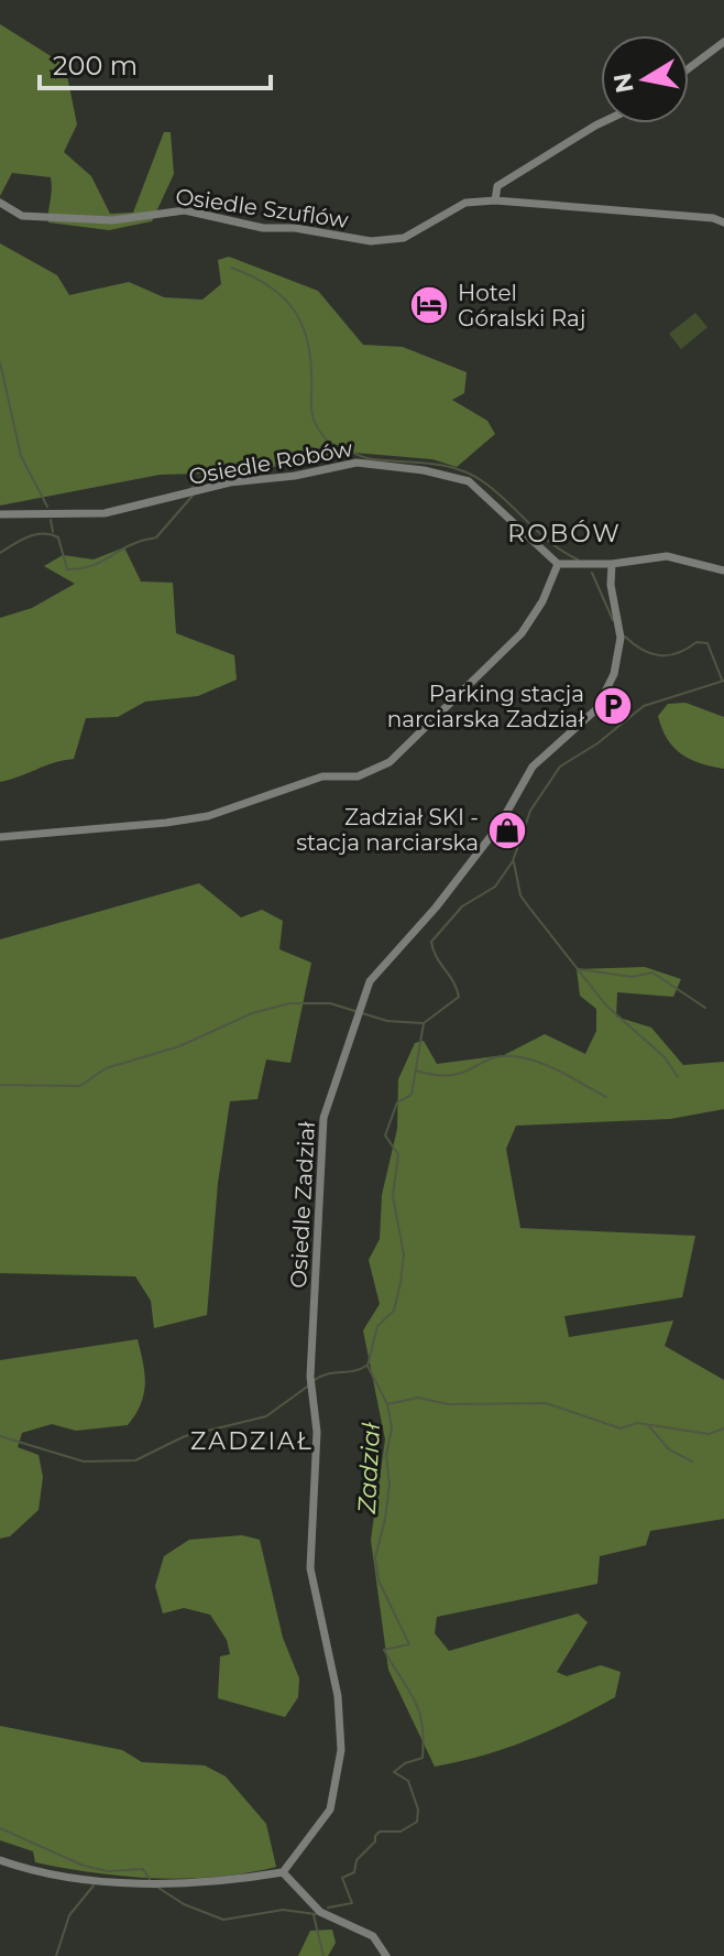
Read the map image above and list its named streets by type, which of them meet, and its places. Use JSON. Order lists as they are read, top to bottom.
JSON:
{
  "streets": {
    "street": ["Osiedle Szuflów", "Osiedle Robów", "Osiedle Zadział"]
  },
  "districts": ["ROBÓW", "ZADZIAŁ"],
  "water": ["Zadział"],
  "places": {
    "hotel": ["Hotel Góralski Raj"],
    "parking": ["Parking stacja narciarska Zadział"],
    "shop": ["Zadział SKI - stacja narciarska"]
  },
  "scale_bar": "200 m",
  "north": "left"
}
